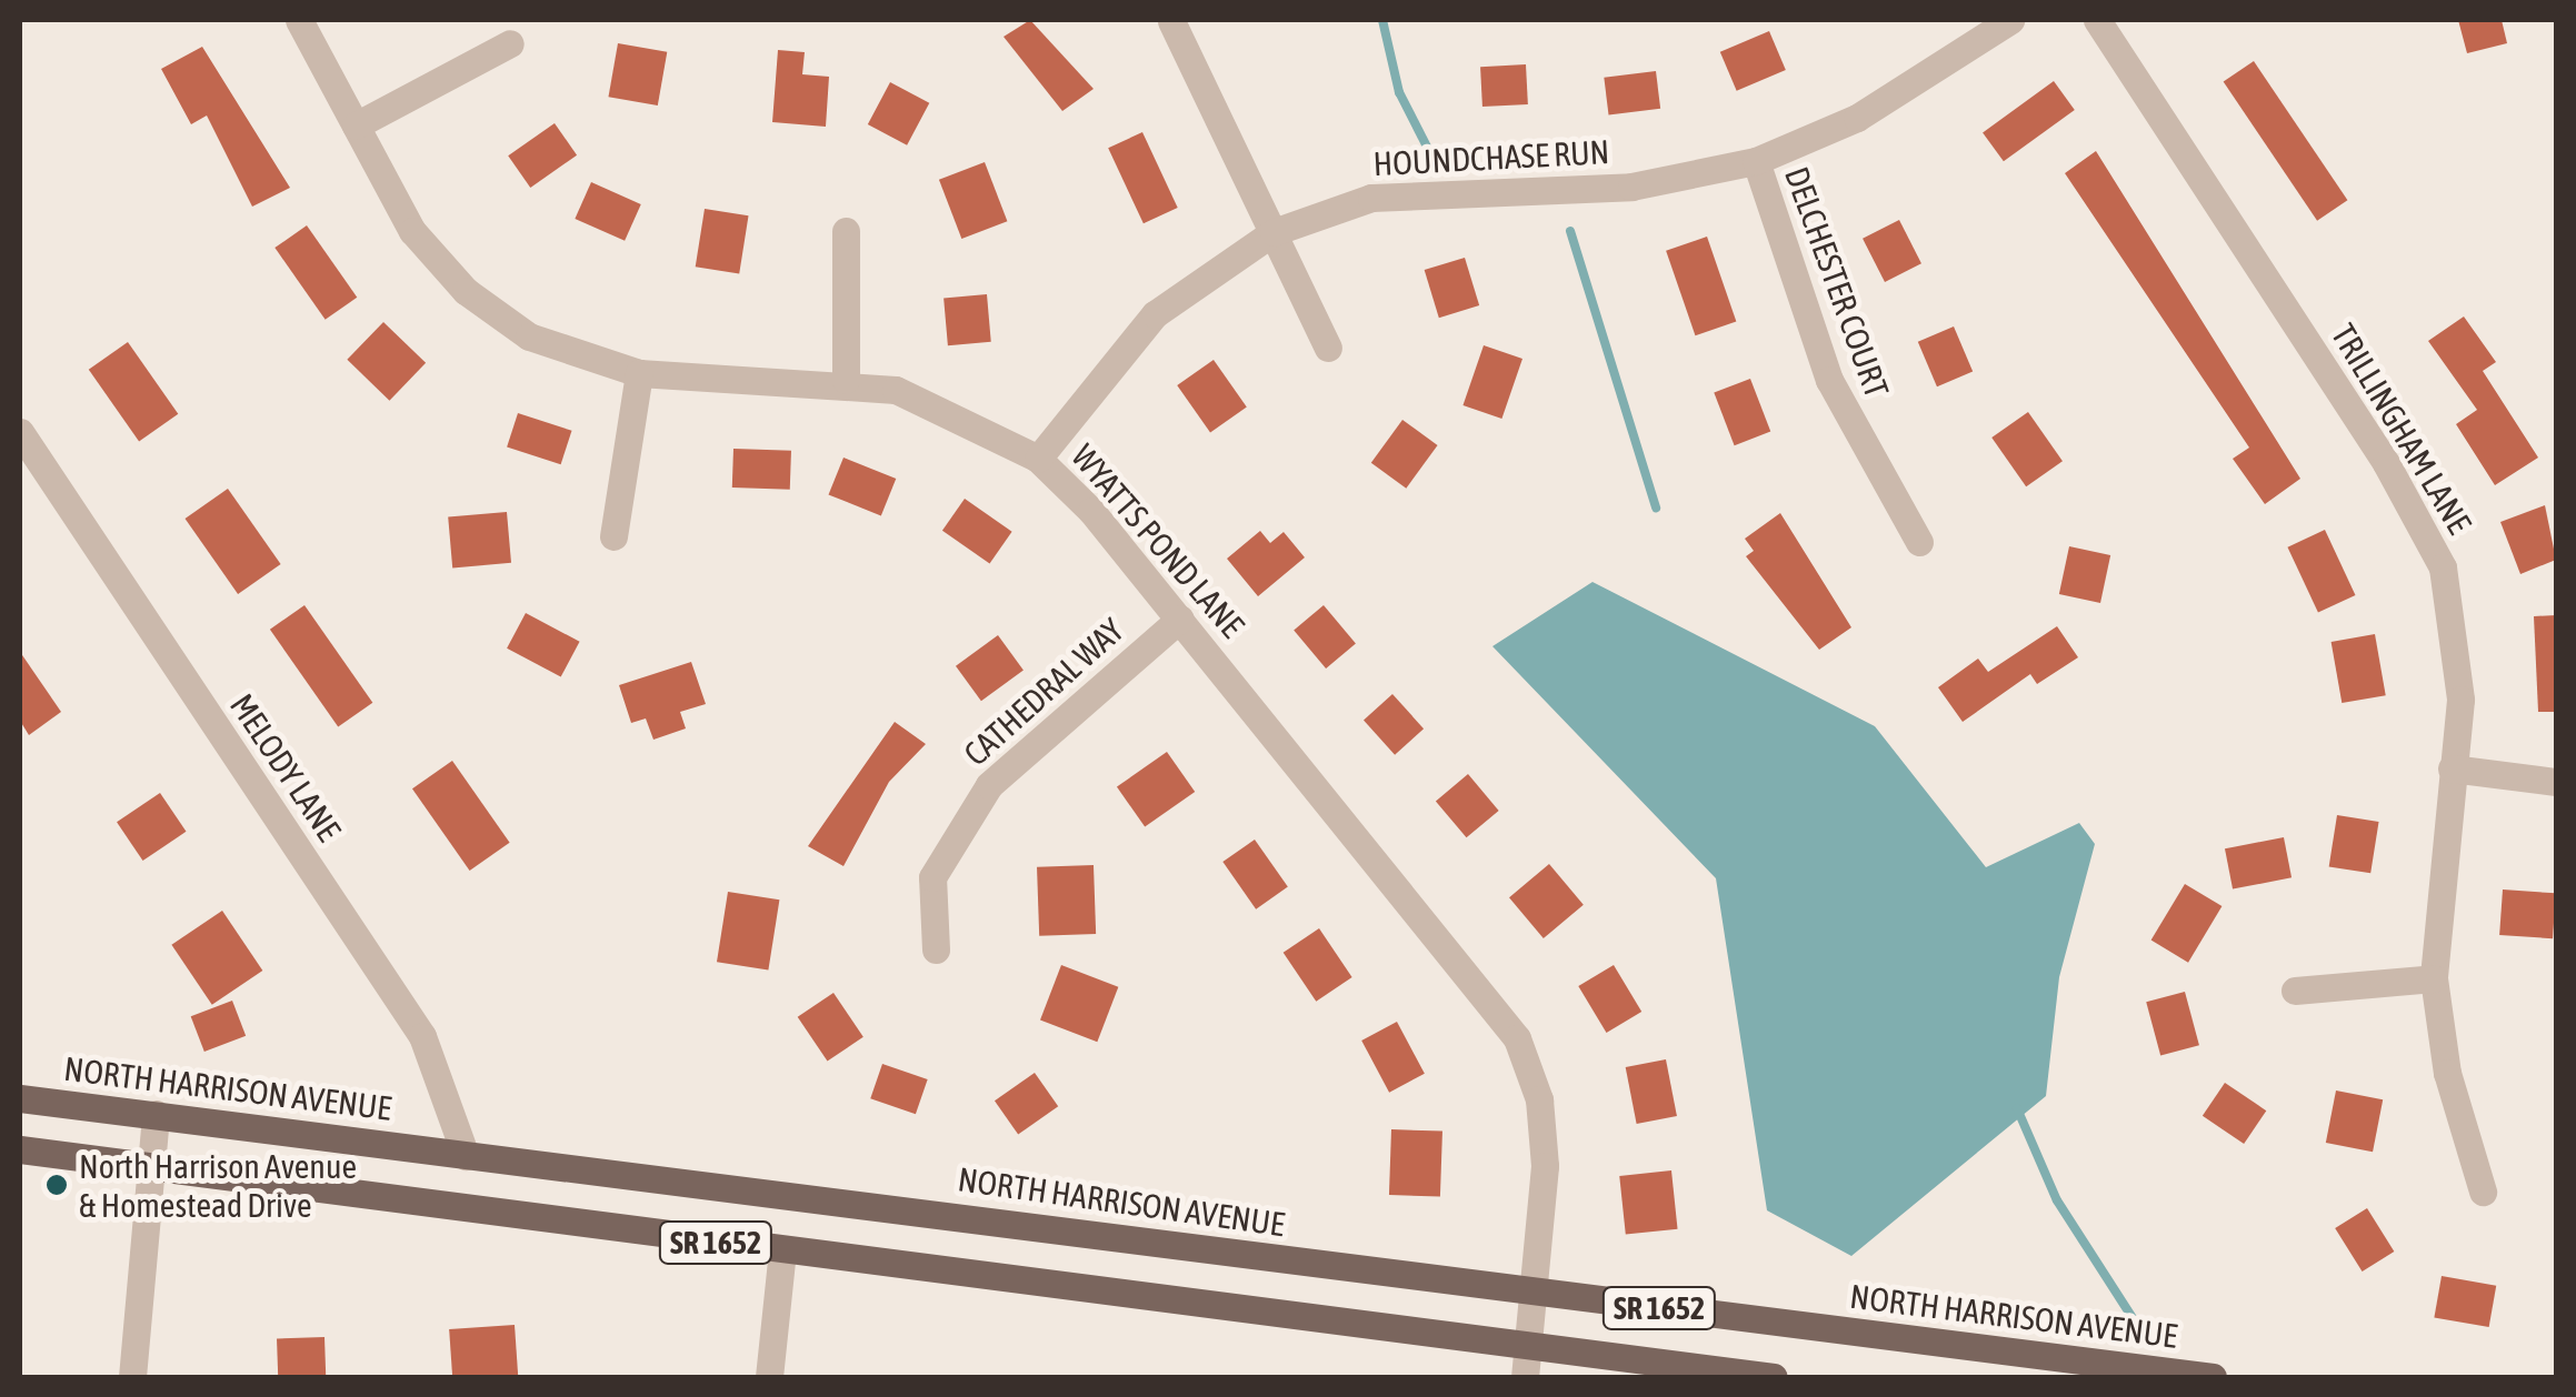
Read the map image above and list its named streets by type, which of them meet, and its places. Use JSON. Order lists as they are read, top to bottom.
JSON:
{
  "streets": {
    "main road": ["NORTH HARRISON AVENUE", "SR 1652"],
    "street": [
      "HOUNDCHASE RUN",
      "DELCHESTER COURT",
      "TRILLINGHAM LANE",
      "WYATTS POND LANE",
      "CATHEDRAL WAY",
      "MELODY LANE"
    ]
  },
  "crossings": [
    ["HOUNDCHASE RUN", "DELCHESTER COURT"],
    ["HOUNDCHASE RUN", "WYATTS POND LANE"],
    ["WYATTS POND LANE", "CATHEDRAL WAY"],
    ["WYATTS POND LANE", "NORTH HARRISON AVENUE"],
    ["WYATTS POND LANE", "SR 1652"],
    ["MELODY LANE", "NORTH HARRISON AVENUE"]
  ],
  "places": ["North Harrison Avenue & Homestead Drive"]
}
